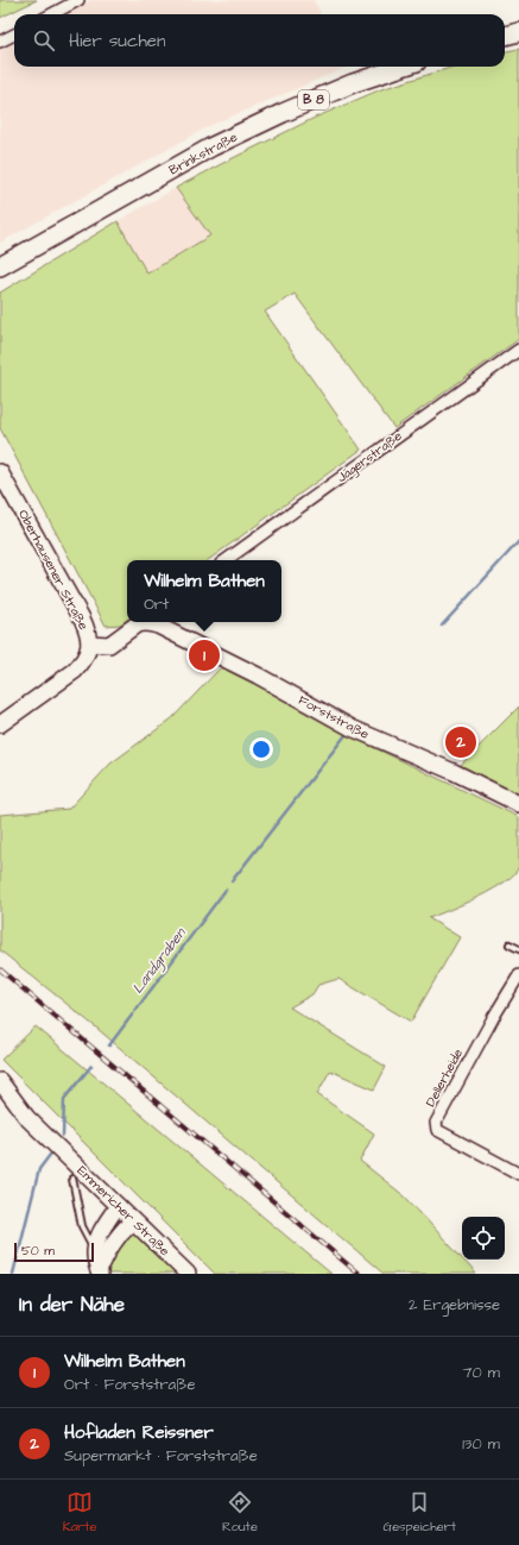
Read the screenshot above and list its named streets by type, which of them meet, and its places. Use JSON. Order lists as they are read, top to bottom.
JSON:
{
  "streets": {
    "main road": ["B 8", "Brinkstraße"],
    "street": [
      "Jägerstraße",
      "Oberhausener Straße",
      "Forststraße",
      "Dellerheide",
      "Emmericher Straße"
    ]
  },
  "water": ["Landgraben"],
  "scale_bar": "50 m",
  "page": {
    "search": "Hier suchen",
    "popup": ["Wilhelm Bathen", "Ort"],
    "pins": ["1", "2"],
    "scale": "50 m",
    "heading": ["In der Nähe", "2 Ergebnisse"],
    "list": [
      {
        "mark": "1",
        "name": "Wilhelm Bathen",
        "note": "Ort · Forststraße",
        "value": "70 m"
      },
      {
        "mark": "2",
        "name": "Hofladen Reissner",
        "note": "Supermarkt · Forststraße",
        "value": "130 m"
      }
    ],
    "nav": ["Karte", "Route", "Gespeichert"]
  }
}
